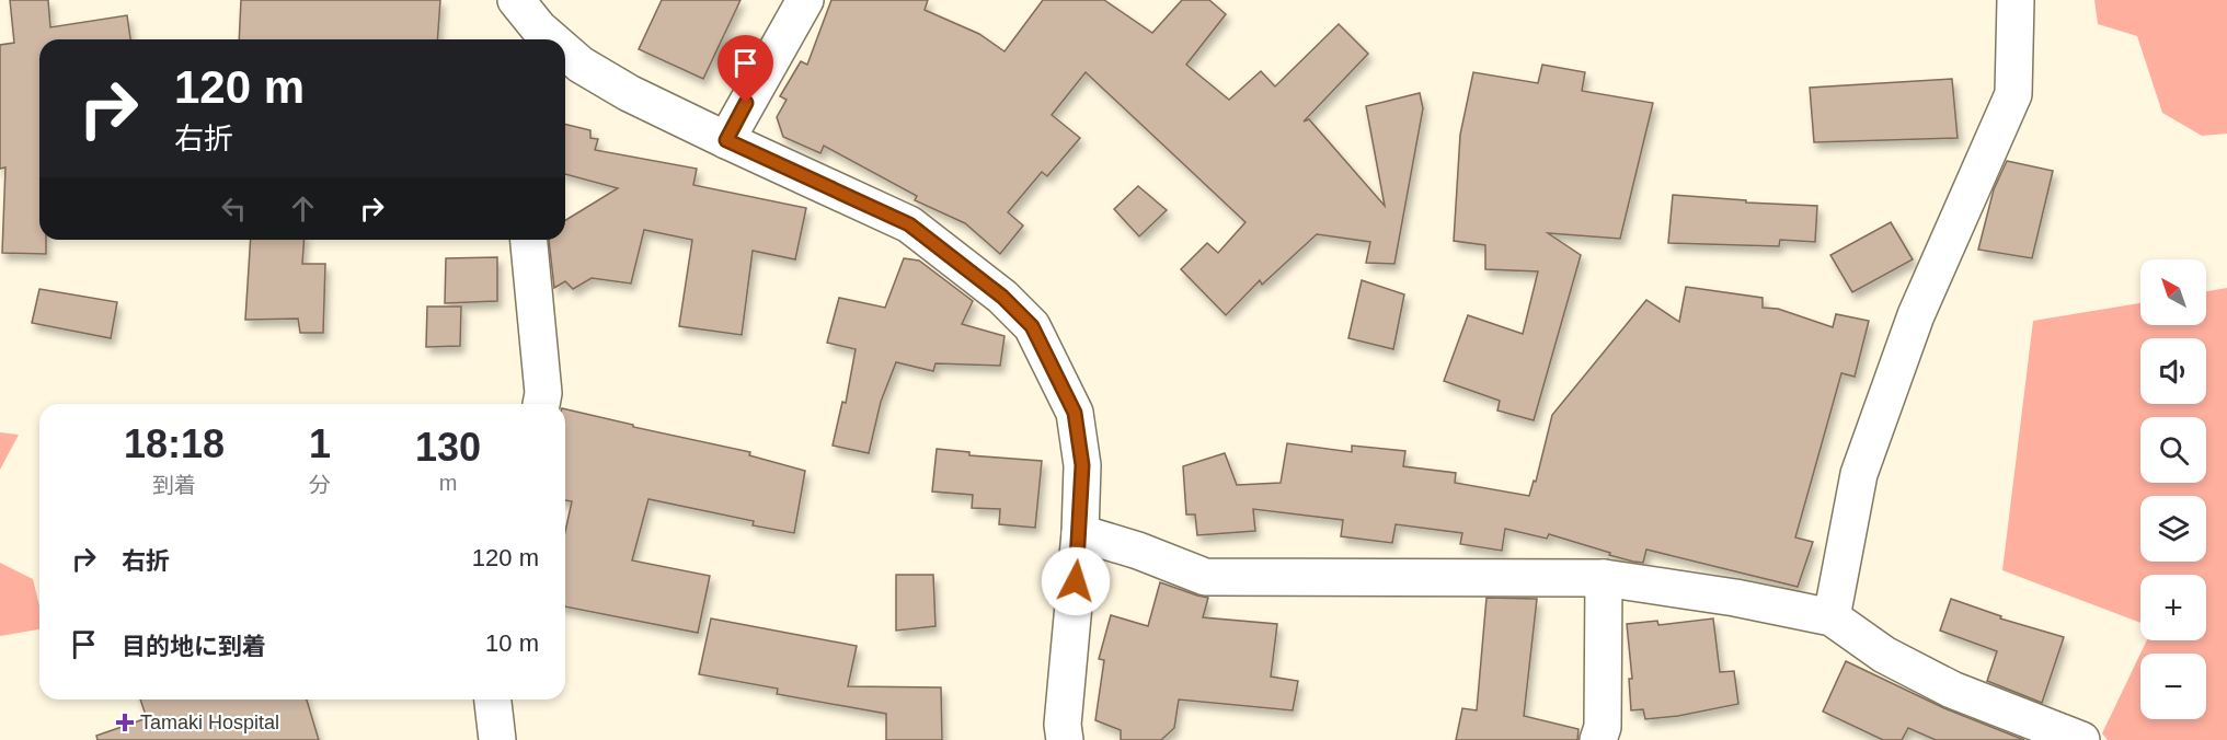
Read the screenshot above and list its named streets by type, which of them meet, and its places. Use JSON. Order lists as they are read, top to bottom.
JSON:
{
  "places": {
    "health": ["Tamaki Hospital"]
  },
  "north": "top left",
  "page": {
    "turn": ["120 m", "右折"],
    "map_buttons": ["+", "−"],
    "eta": [
      "18:18",
      "到着",
      "1",
      "分",
      "130",
      "m"
    ],
    "list": [
      {
        "name": "右折",
        "value": "120 m"
      },
      {
        "name": "目的地に到着",
        "value": "10 m"
      }
    ]
  }
}
